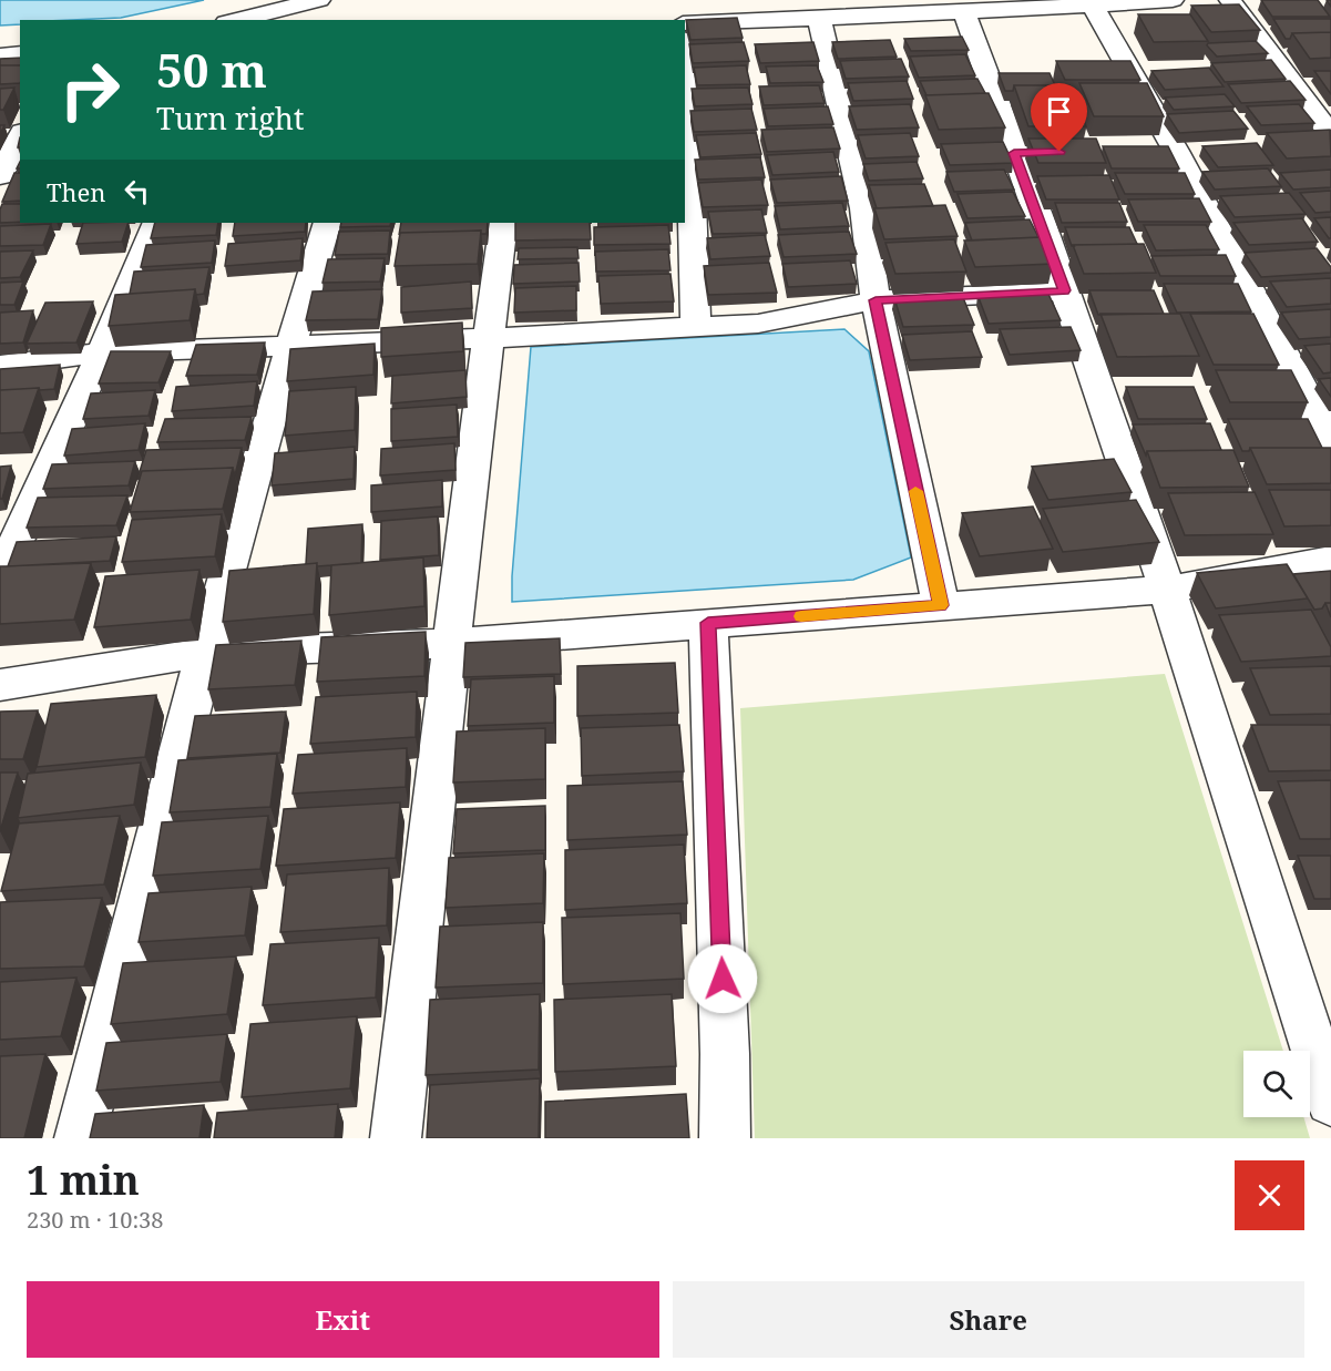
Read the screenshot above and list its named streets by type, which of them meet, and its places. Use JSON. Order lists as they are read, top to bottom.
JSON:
{
  "page": {
    "turn": ["50 m", "Turn right"],
    "then": "Then",
    "heading": ["1 min", "230 m · 10:38"],
    "buttons": ["Exit", "Share"]
  }
}
